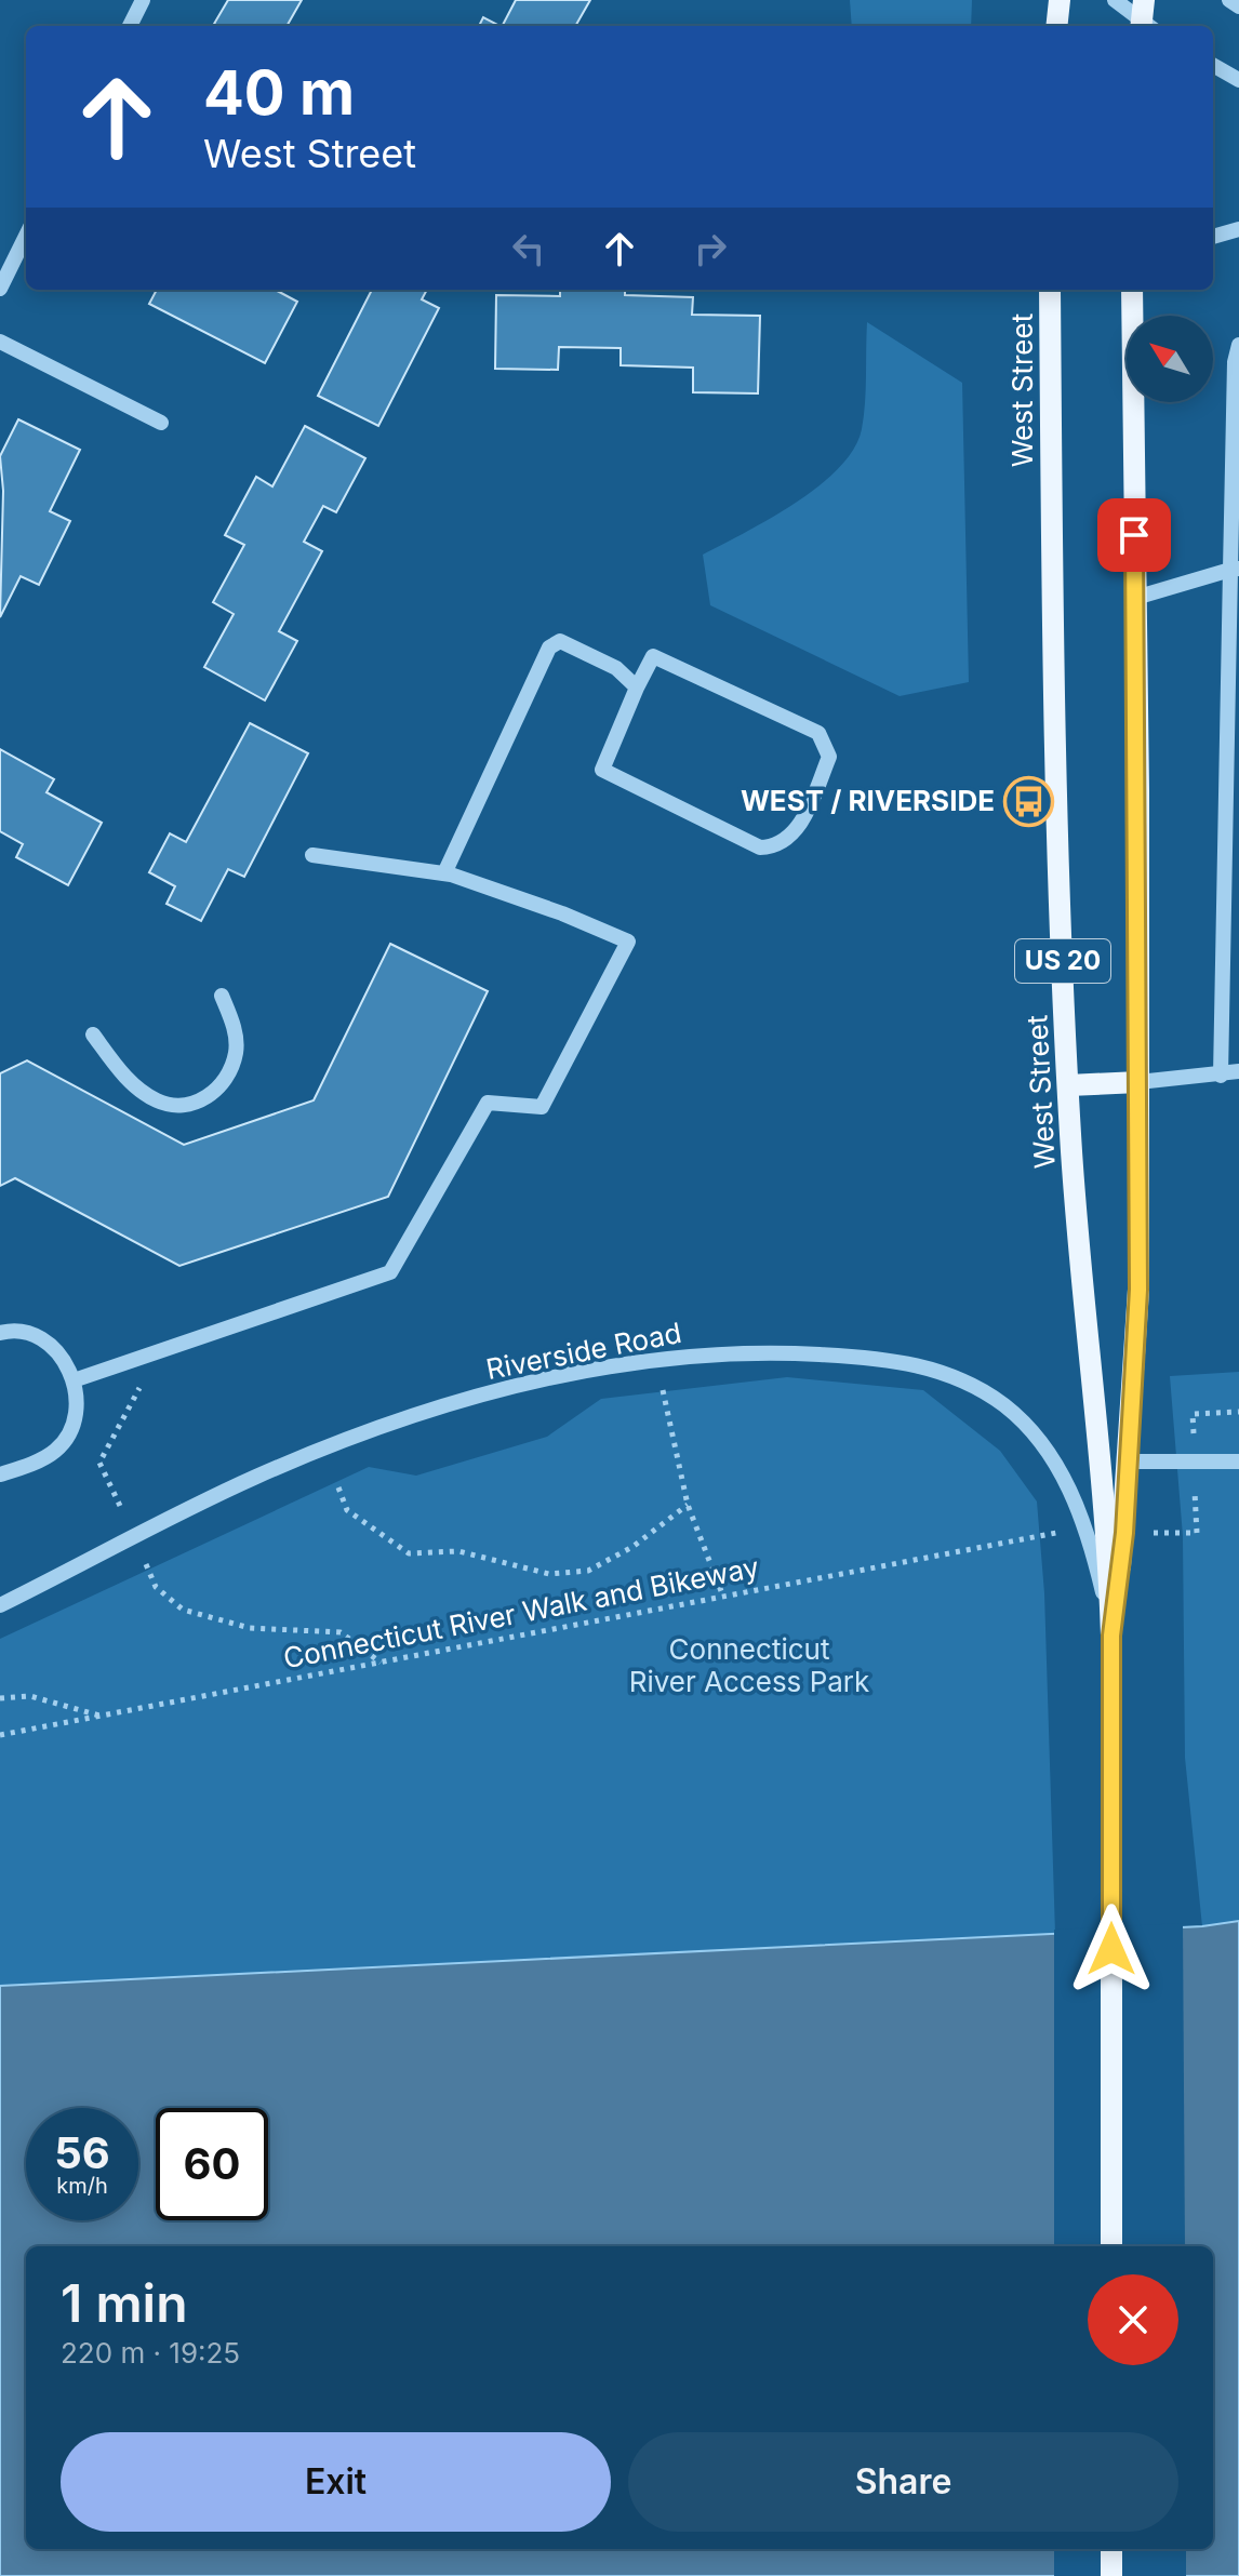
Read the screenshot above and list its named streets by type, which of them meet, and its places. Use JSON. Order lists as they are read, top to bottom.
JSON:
{
  "streets": {
    "main road": ["West Street", "US 20"],
    "street": ["Riverside Road"],
    "path": ["Connecticut River Walk and Bikeway"]
  },
  "crossings": [
    ["West Street", "Riverside Road"]
  ],
  "parks": ["Connecticut River Access Park"],
  "places": {
    "bus stop": ["WEST / RIVERSIDE"]
  },
  "north": "top left",
  "page": {
    "turn": ["40 m", "West Street"],
    "speed": "56 km/h",
    "limit": "60",
    "heading": ["1 min", "220 m · 19:25"],
    "buttons": ["Exit", "Share"]
  }
}
